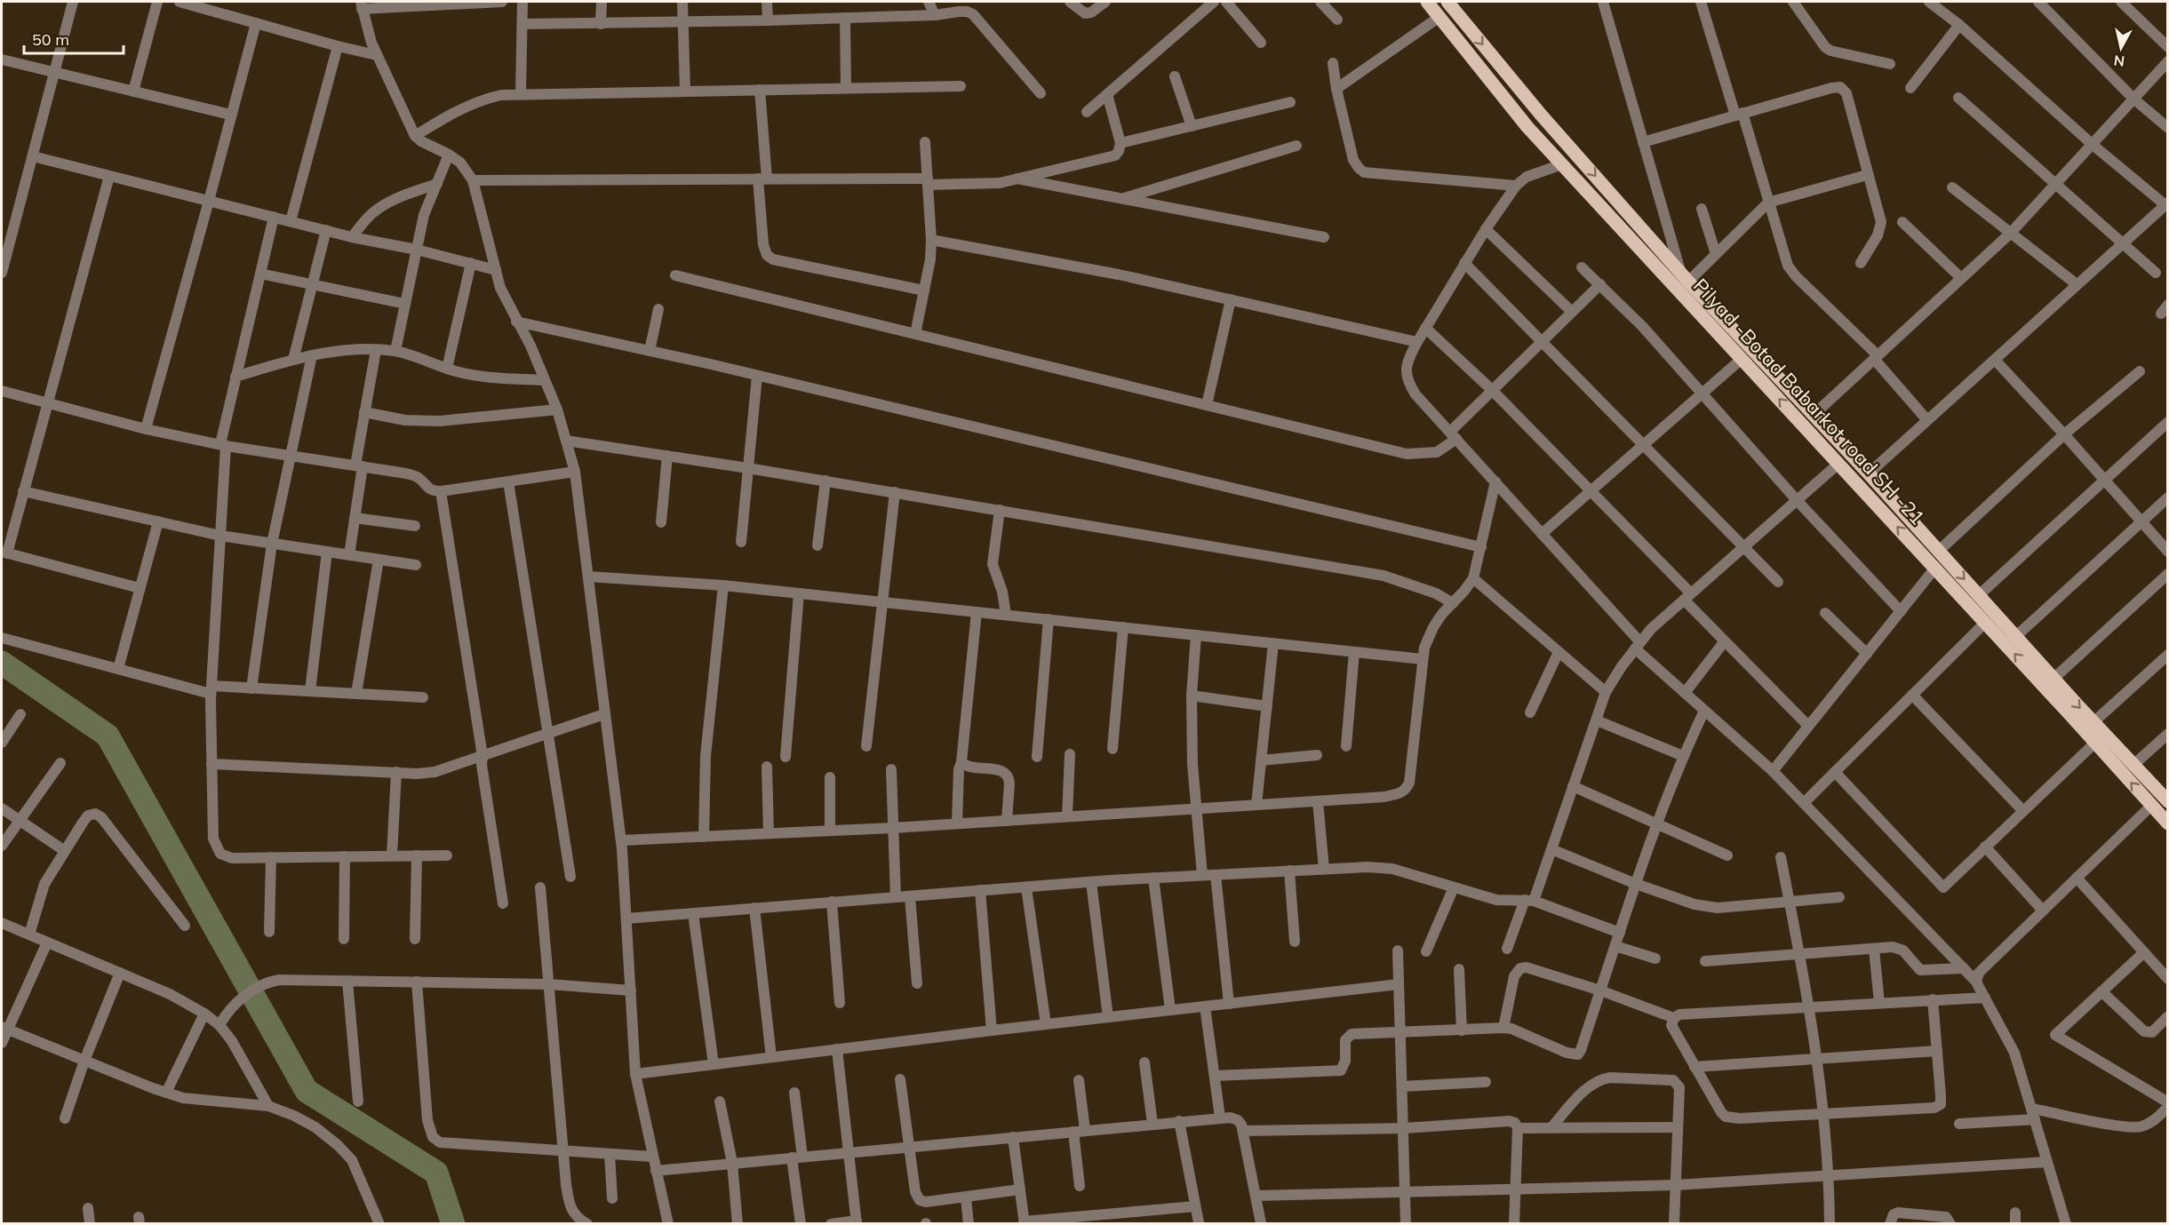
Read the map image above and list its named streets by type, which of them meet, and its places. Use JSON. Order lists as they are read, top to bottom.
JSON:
{
  "streets": {
    "main road": ["Pilyad -Botad Babarkot road SH -21"]
  },
  "scale_bar": "50 m",
  "north": "bottom"
}
